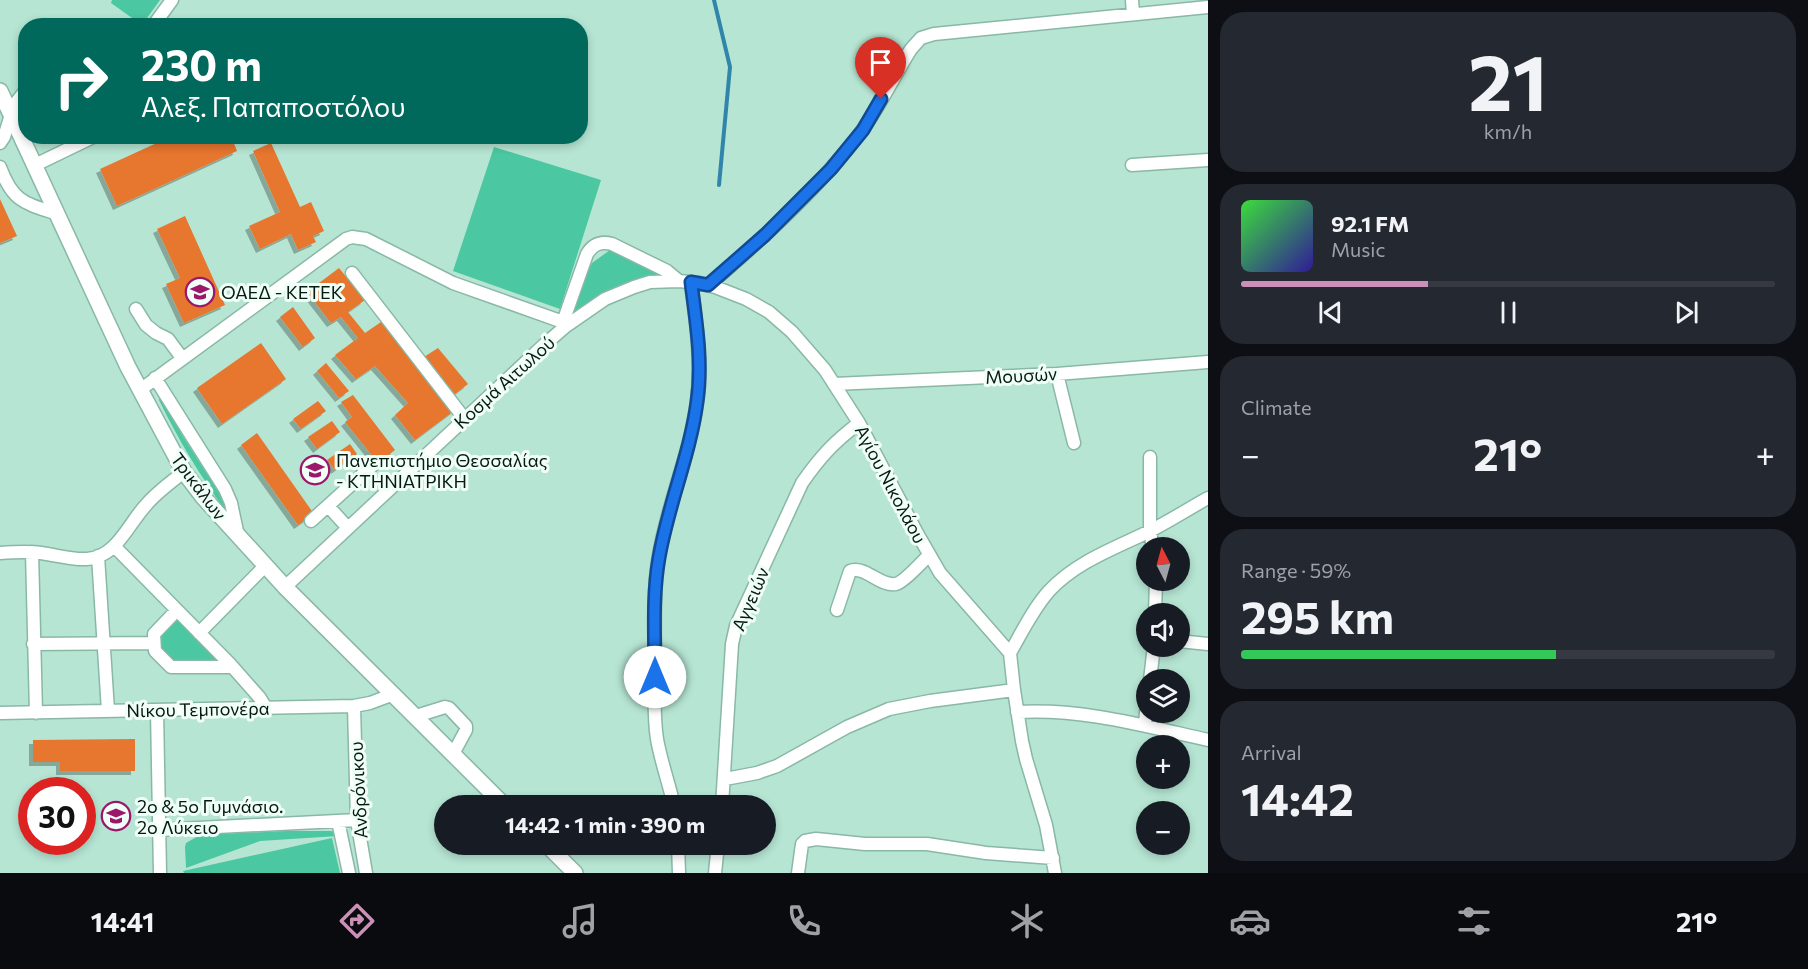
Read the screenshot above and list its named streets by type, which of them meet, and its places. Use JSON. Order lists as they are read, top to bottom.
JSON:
{
  "streets": {
    "main road": ["Τρικάλων"],
    "street": [
      "Μουσών",
      "Κοσμά Αιτωλού",
      "Αγίου Νικολάου",
      "Αγγειών",
      "Νίκου Τεμπονέρα",
      "Ανδρόνικου"
    ]
  },
  "crossings": [
    ["Μουσών", "Αγίου Νικολάου"],
    ["Κοσμά Αιτωλού", "Αγίου Νικολάου"],
    ["Κοσμά Αιτωλού", "Τρικάλων"],
    ["Αγίου Νικολάου", "Αγγειών"],
    ["Τρικάλων", "Νίκου Τεμπονέρα"],
    ["Νίκου Τεμπονέρα", "Ανδρόνικου"]
  ],
  "places": {
    "school or university": ["ΟΑΕΔ - ΚΕΤΕΚ", "Πανεπιστήμιο Θεσσαλίας - ΚΤΗΝΙΑΤΡΙΚΗ", "2ο & 5ο Γυμνάσιο. 2ο Λύκειο"]
  },
  "north": "top",
  "page": {
    "tile": [
      ["21", "km/h"],
      "Climate",
      ["Range · 59%", "295 km"],
      ["Arrival", "14:42"]
    ],
    "turn": ["230 m", "Αλεξ. Παπαποστόλου"],
    "song": ["92.1 FM", "Music"],
    "heat": ["−", "21°", "+"],
    "map_buttons": ["+", "−"],
    "limit": "30",
    "trip": "14:42 · 1 min · 390 m",
    "tabs": ["14:41", "21°"]
  }
}
